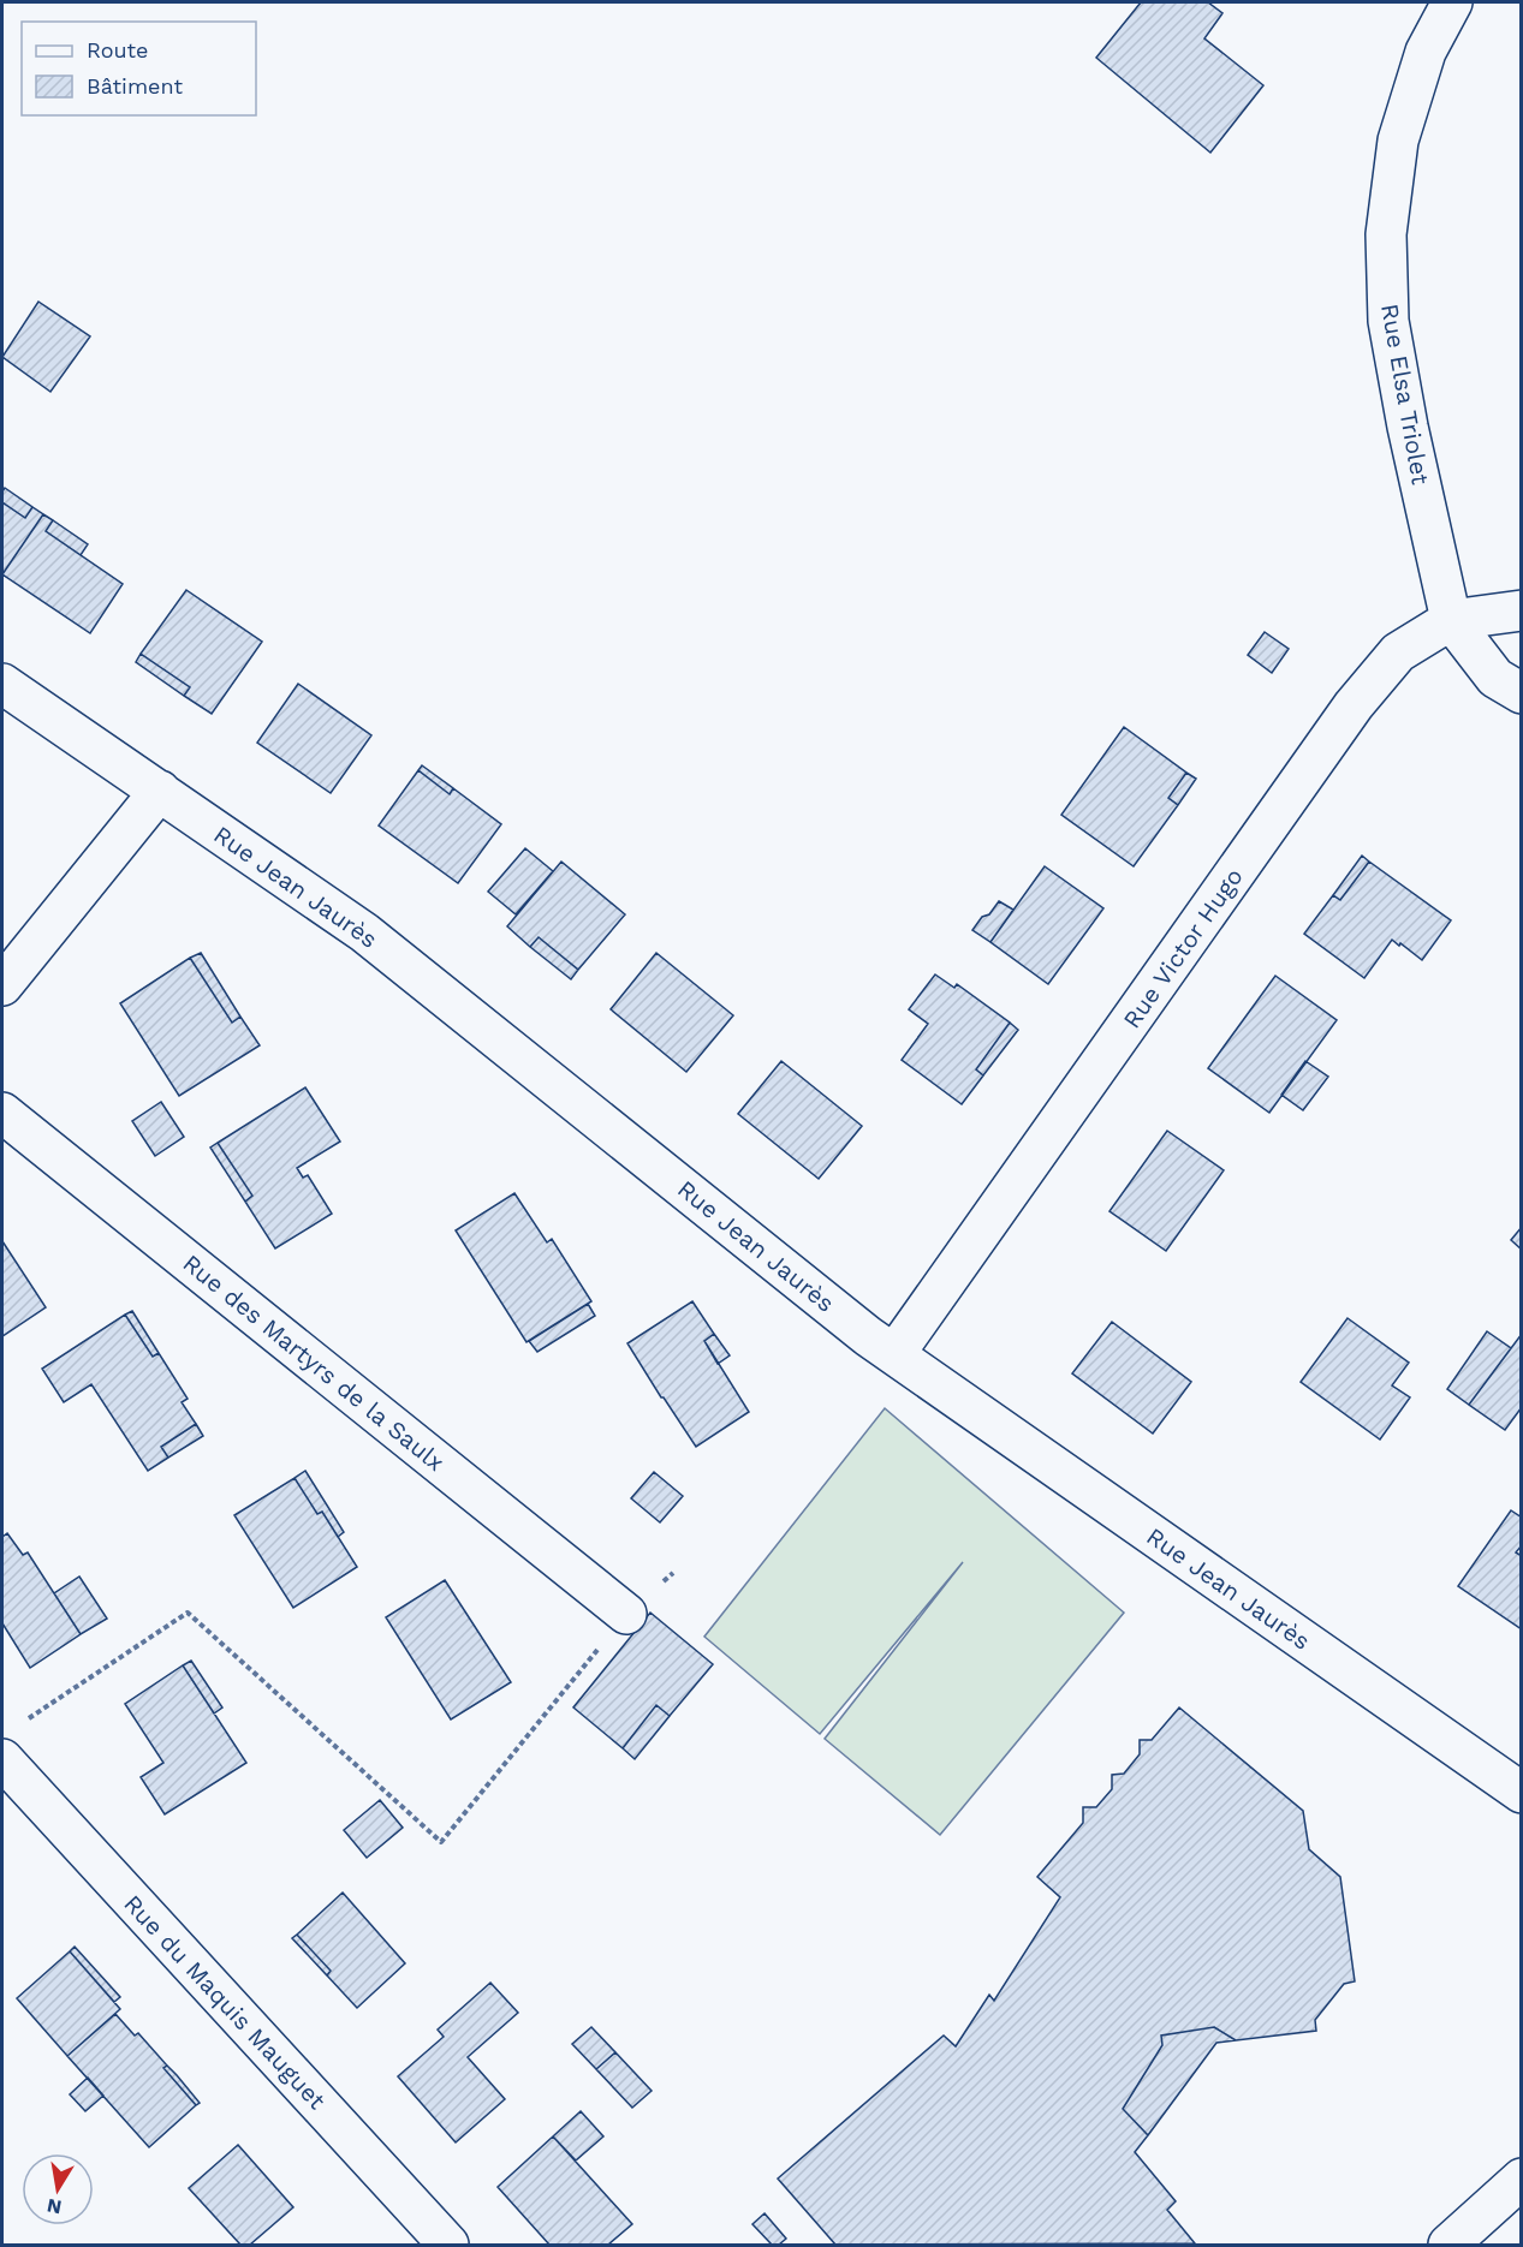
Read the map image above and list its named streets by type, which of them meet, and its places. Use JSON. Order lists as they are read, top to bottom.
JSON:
{
  "streets": {
    "street": [
      "Rue Elsa Triolet",
      "Rue Jean Jaurès",
      "Rue Victor Hugo",
      "Rue des Martyrs de la Saulx",
      "Rue du Maquis Mauguet"
    ]
  },
  "crossings": [
    ["Rue Elsa Triolet", "Rue Victor Hugo"],
    ["Rue Jean Jaurès", "Rue Victor Hugo"]
  ],
  "legend": ["Route", "Bâtiment"],
  "north": "bottom"
}
